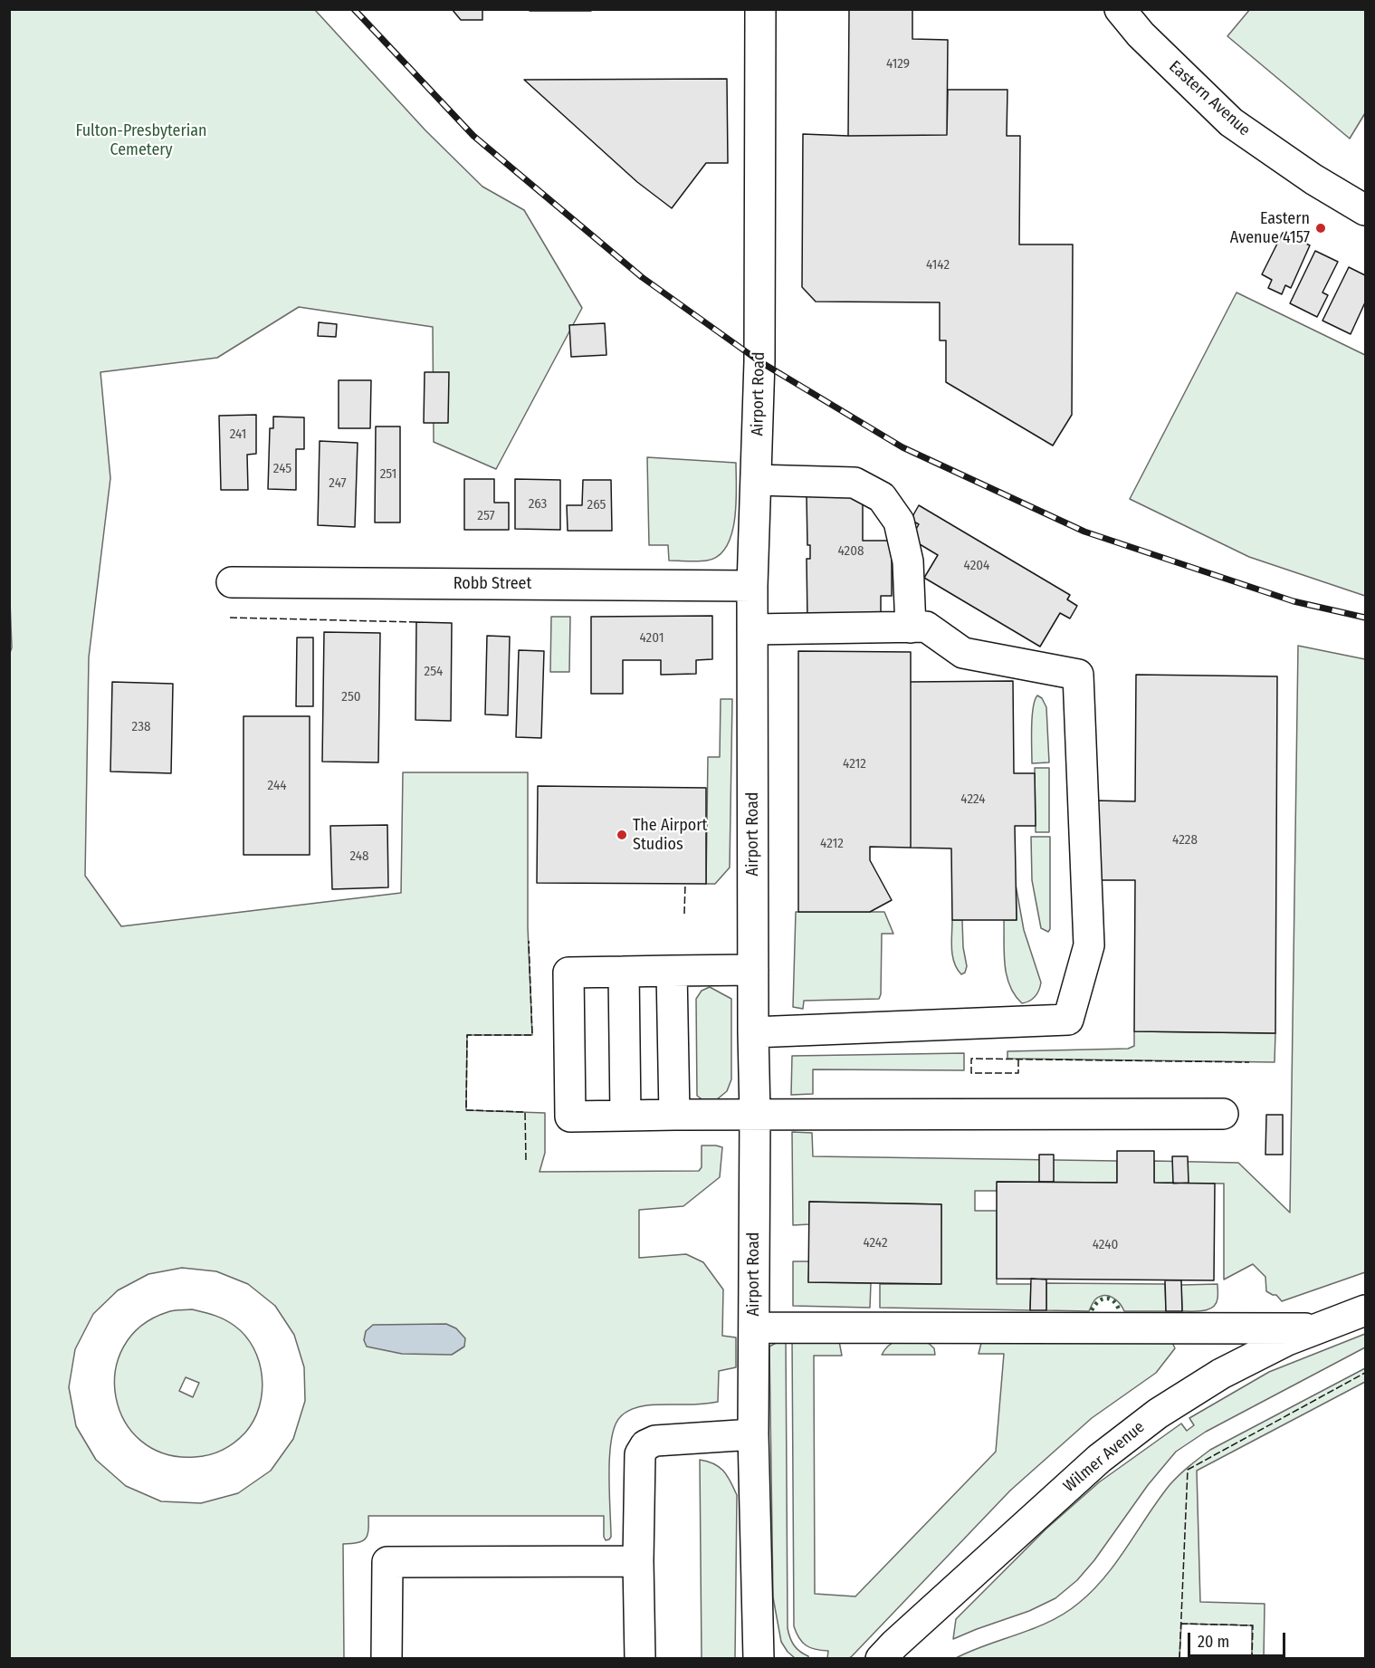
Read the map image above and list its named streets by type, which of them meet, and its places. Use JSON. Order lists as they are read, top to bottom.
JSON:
{
  "streets": {
    "street": [
      "Eastern Avenue",
      "Airport Road",
      "Robb Street",
      "Wilmer Avenue"
    ]
  },
  "crossings": [
    ["Airport Road", "Robb Street"]
  ],
  "parks": ["Fulton-Presbyterian Cemetery"],
  "places": ["Eastern Avenue 4157", "The Airport Studios"],
  "house_numbers": [
    "4129",
    "4142",
    "241",
    "245",
    "251",
    "247",
    "263",
    "265",
    "257",
    "4208",
    "4204",
    "4201",
    "254",
    "250",
    "238",
    "4212",
    "244",
    "4224",
    "4228",
    "4212",
    "248",
    "4242",
    "4240"
  ],
  "scale_bar": "20 m"
}
